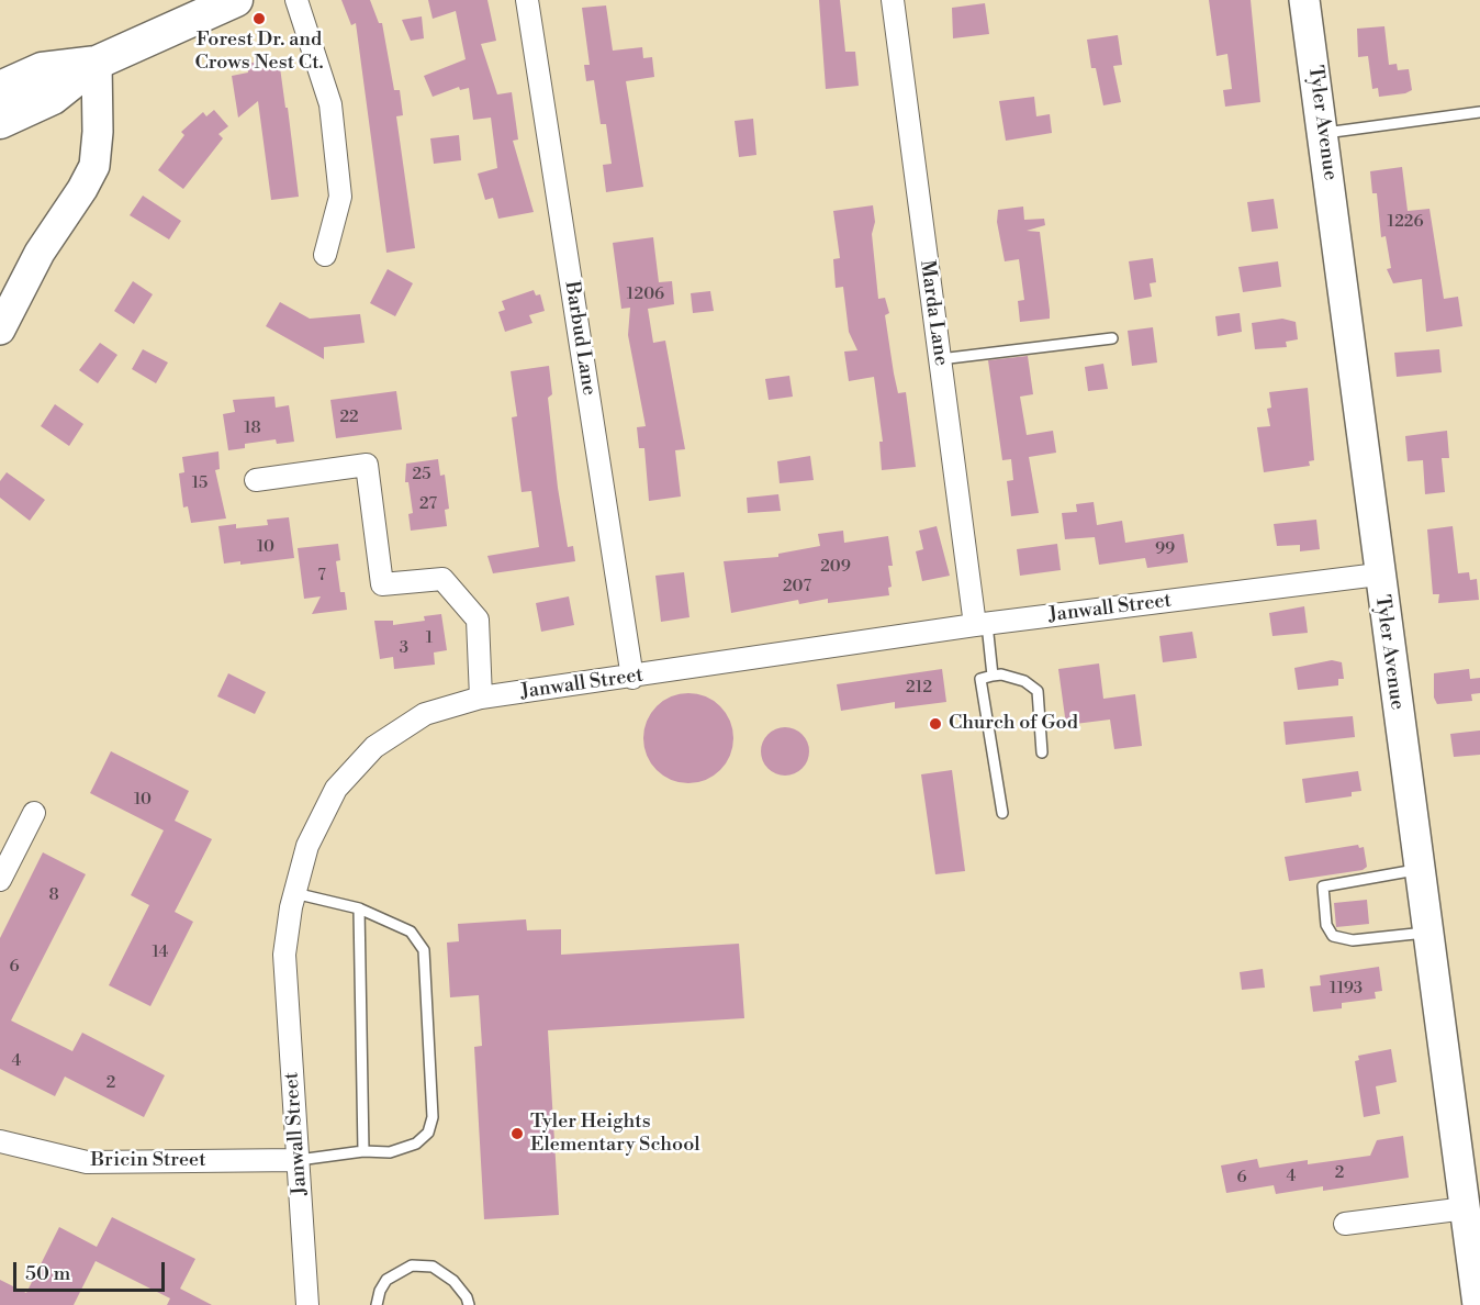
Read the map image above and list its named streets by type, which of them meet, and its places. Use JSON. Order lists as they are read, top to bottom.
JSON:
{
  "streets": {
    "street": [
      "Tyler Avenue",
      "Marda Lane",
      "Barbud Lane",
      "Janwall Street",
      "Bricin Street"
    ]
  },
  "crossings": [
    ["Tyler Avenue", "Janwall Street"],
    ["Marda Lane", "Janwall Street"],
    ["Barbud Lane", "Janwall Street"],
    ["Janwall Street", "Bricin Street"]
  ],
  "places": ["Forest Dr. and Crows Nest Ct.", "Church of God", "Tyler Heights Elementary School"],
  "house_numbers": [
    "1226",
    "1206",
    "22",
    "18",
    "25",
    "15",
    "27",
    "10",
    "99",
    "209",
    "7",
    "207",
    "1",
    "3",
    "212",
    "10",
    "8",
    "14",
    "6",
    "1193",
    "4",
    "2",
    "2",
    "4",
    "6"
  ],
  "scale_bar": "50 m"
}
